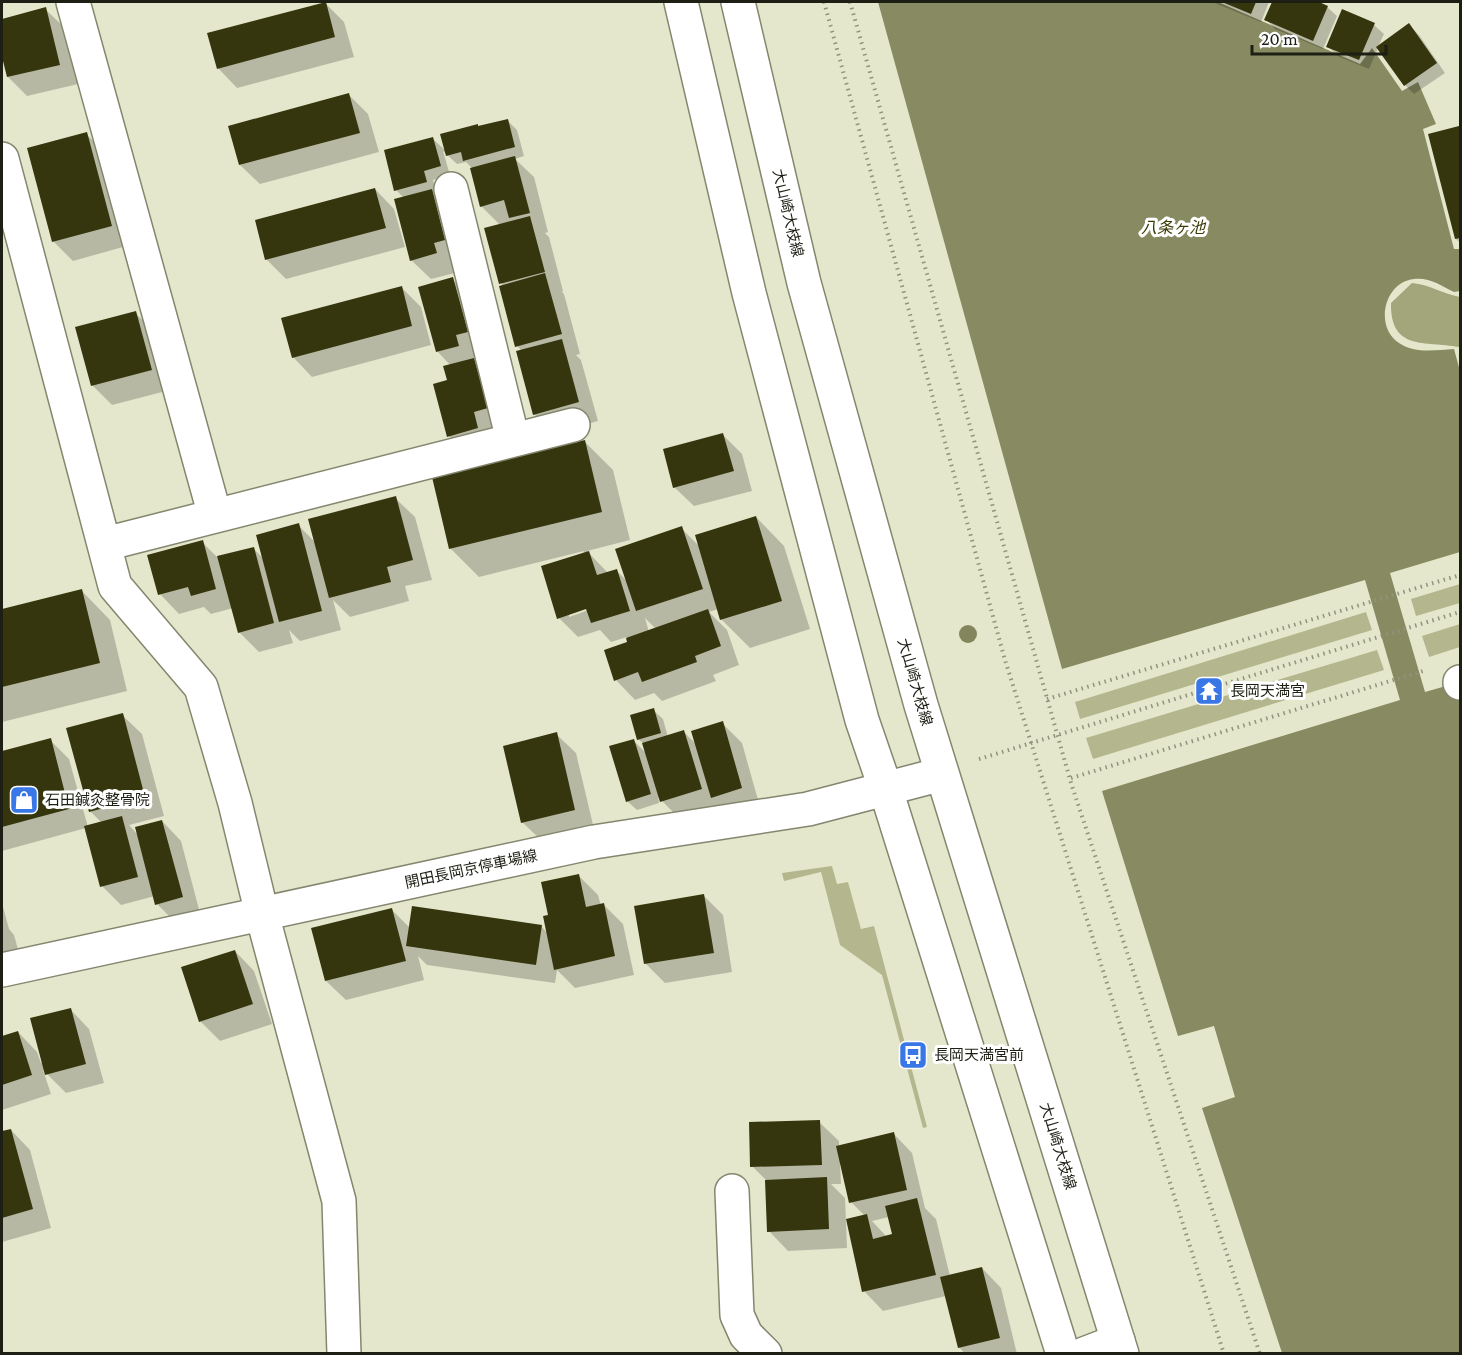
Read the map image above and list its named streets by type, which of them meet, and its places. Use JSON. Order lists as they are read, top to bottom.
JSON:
{
  "streets": {
    "main road": ["大山崎大枝線", "開田長岡京停車場線"]
  },
  "crossings": [
    ["大山崎大枝線", "開田長岡京停車場線"]
  ],
  "water": ["八条ヶ池"],
  "places": {
    "temple": ["長岡天満宮"],
    "shop": ["石田鍼灸整骨院"],
    "bus stop": ["長岡天満宮前"]
  },
  "scale_bar": "20 m"
}
